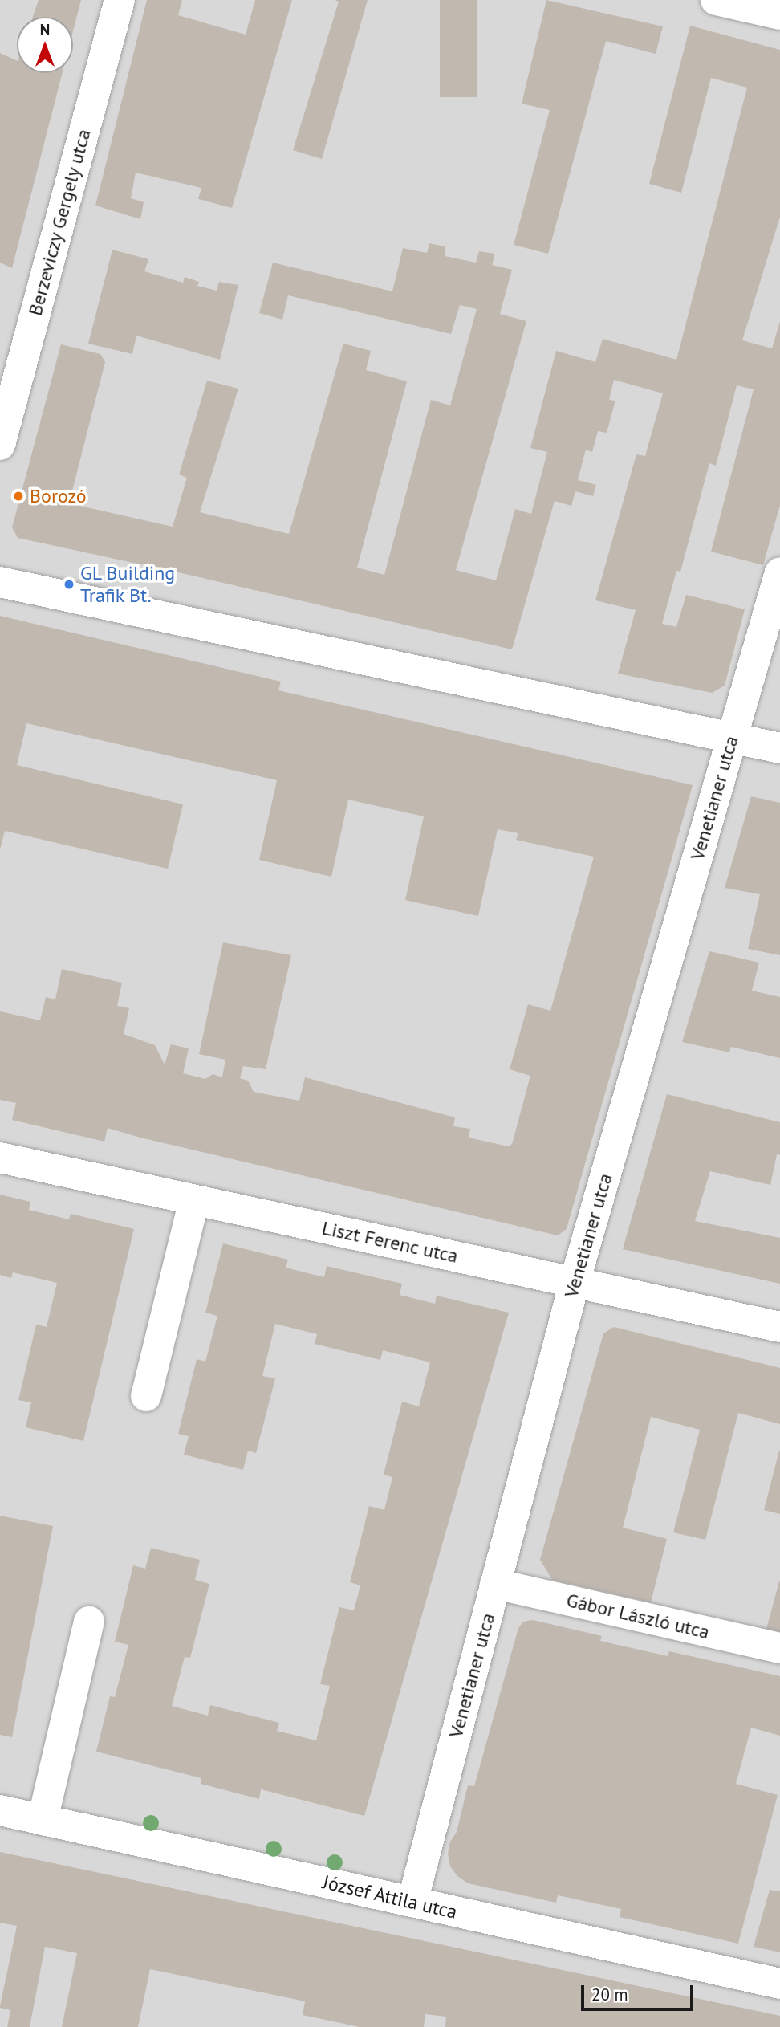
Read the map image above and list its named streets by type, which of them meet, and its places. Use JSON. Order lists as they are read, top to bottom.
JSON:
{
  "streets": {
    "street": [
      "Berzeviczy Gergely utca",
      "Venetianer utca",
      "Liszt Ferenc utca",
      "Gábor László utca",
      "József Attila utca"
    ]
  },
  "crossings": [
    ["Venetianer utca", "Liszt Ferenc utca"],
    ["Venetianer utca", "Gábor László utca"],
    ["Venetianer utca", "József Attila utca"]
  ],
  "places": ["Borozó", "GL Building Trafik Bt."],
  "scale_bar": "20 m",
  "north": "top"
}
